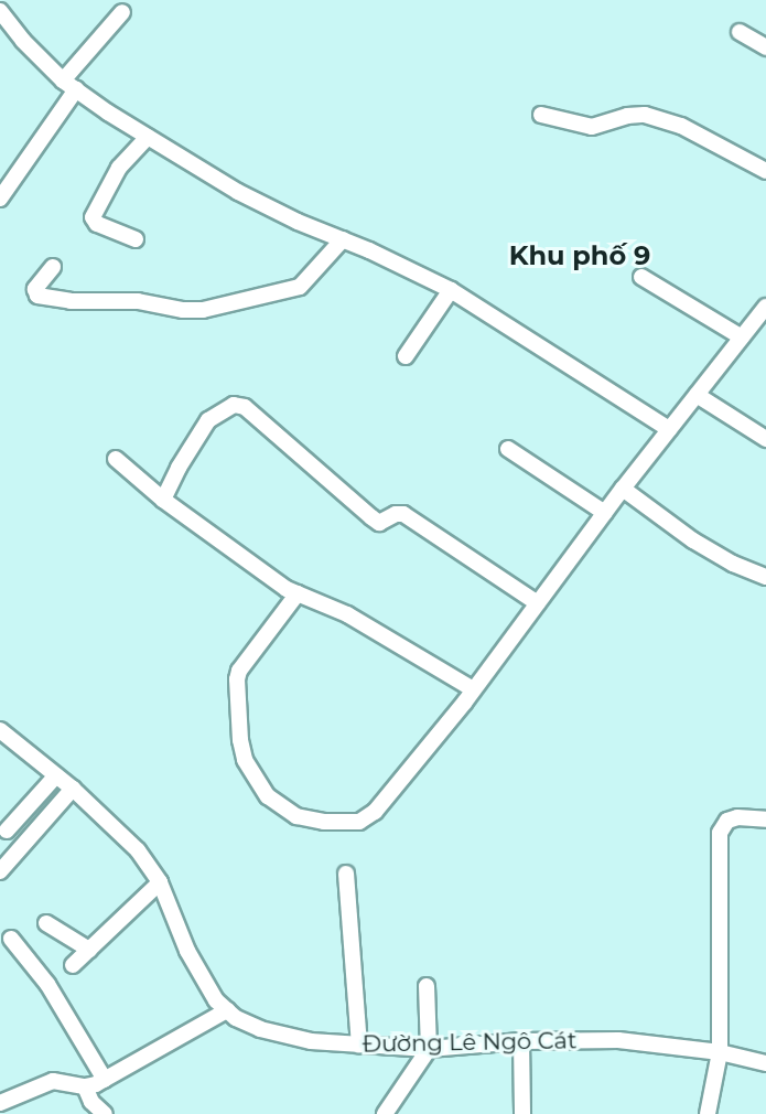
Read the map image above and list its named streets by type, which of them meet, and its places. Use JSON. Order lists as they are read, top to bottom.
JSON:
{
  "streets": {
    "street": ["Đường Lê Ngô Cát"]
  },
  "districts": ["Khu phố 9"]
}
